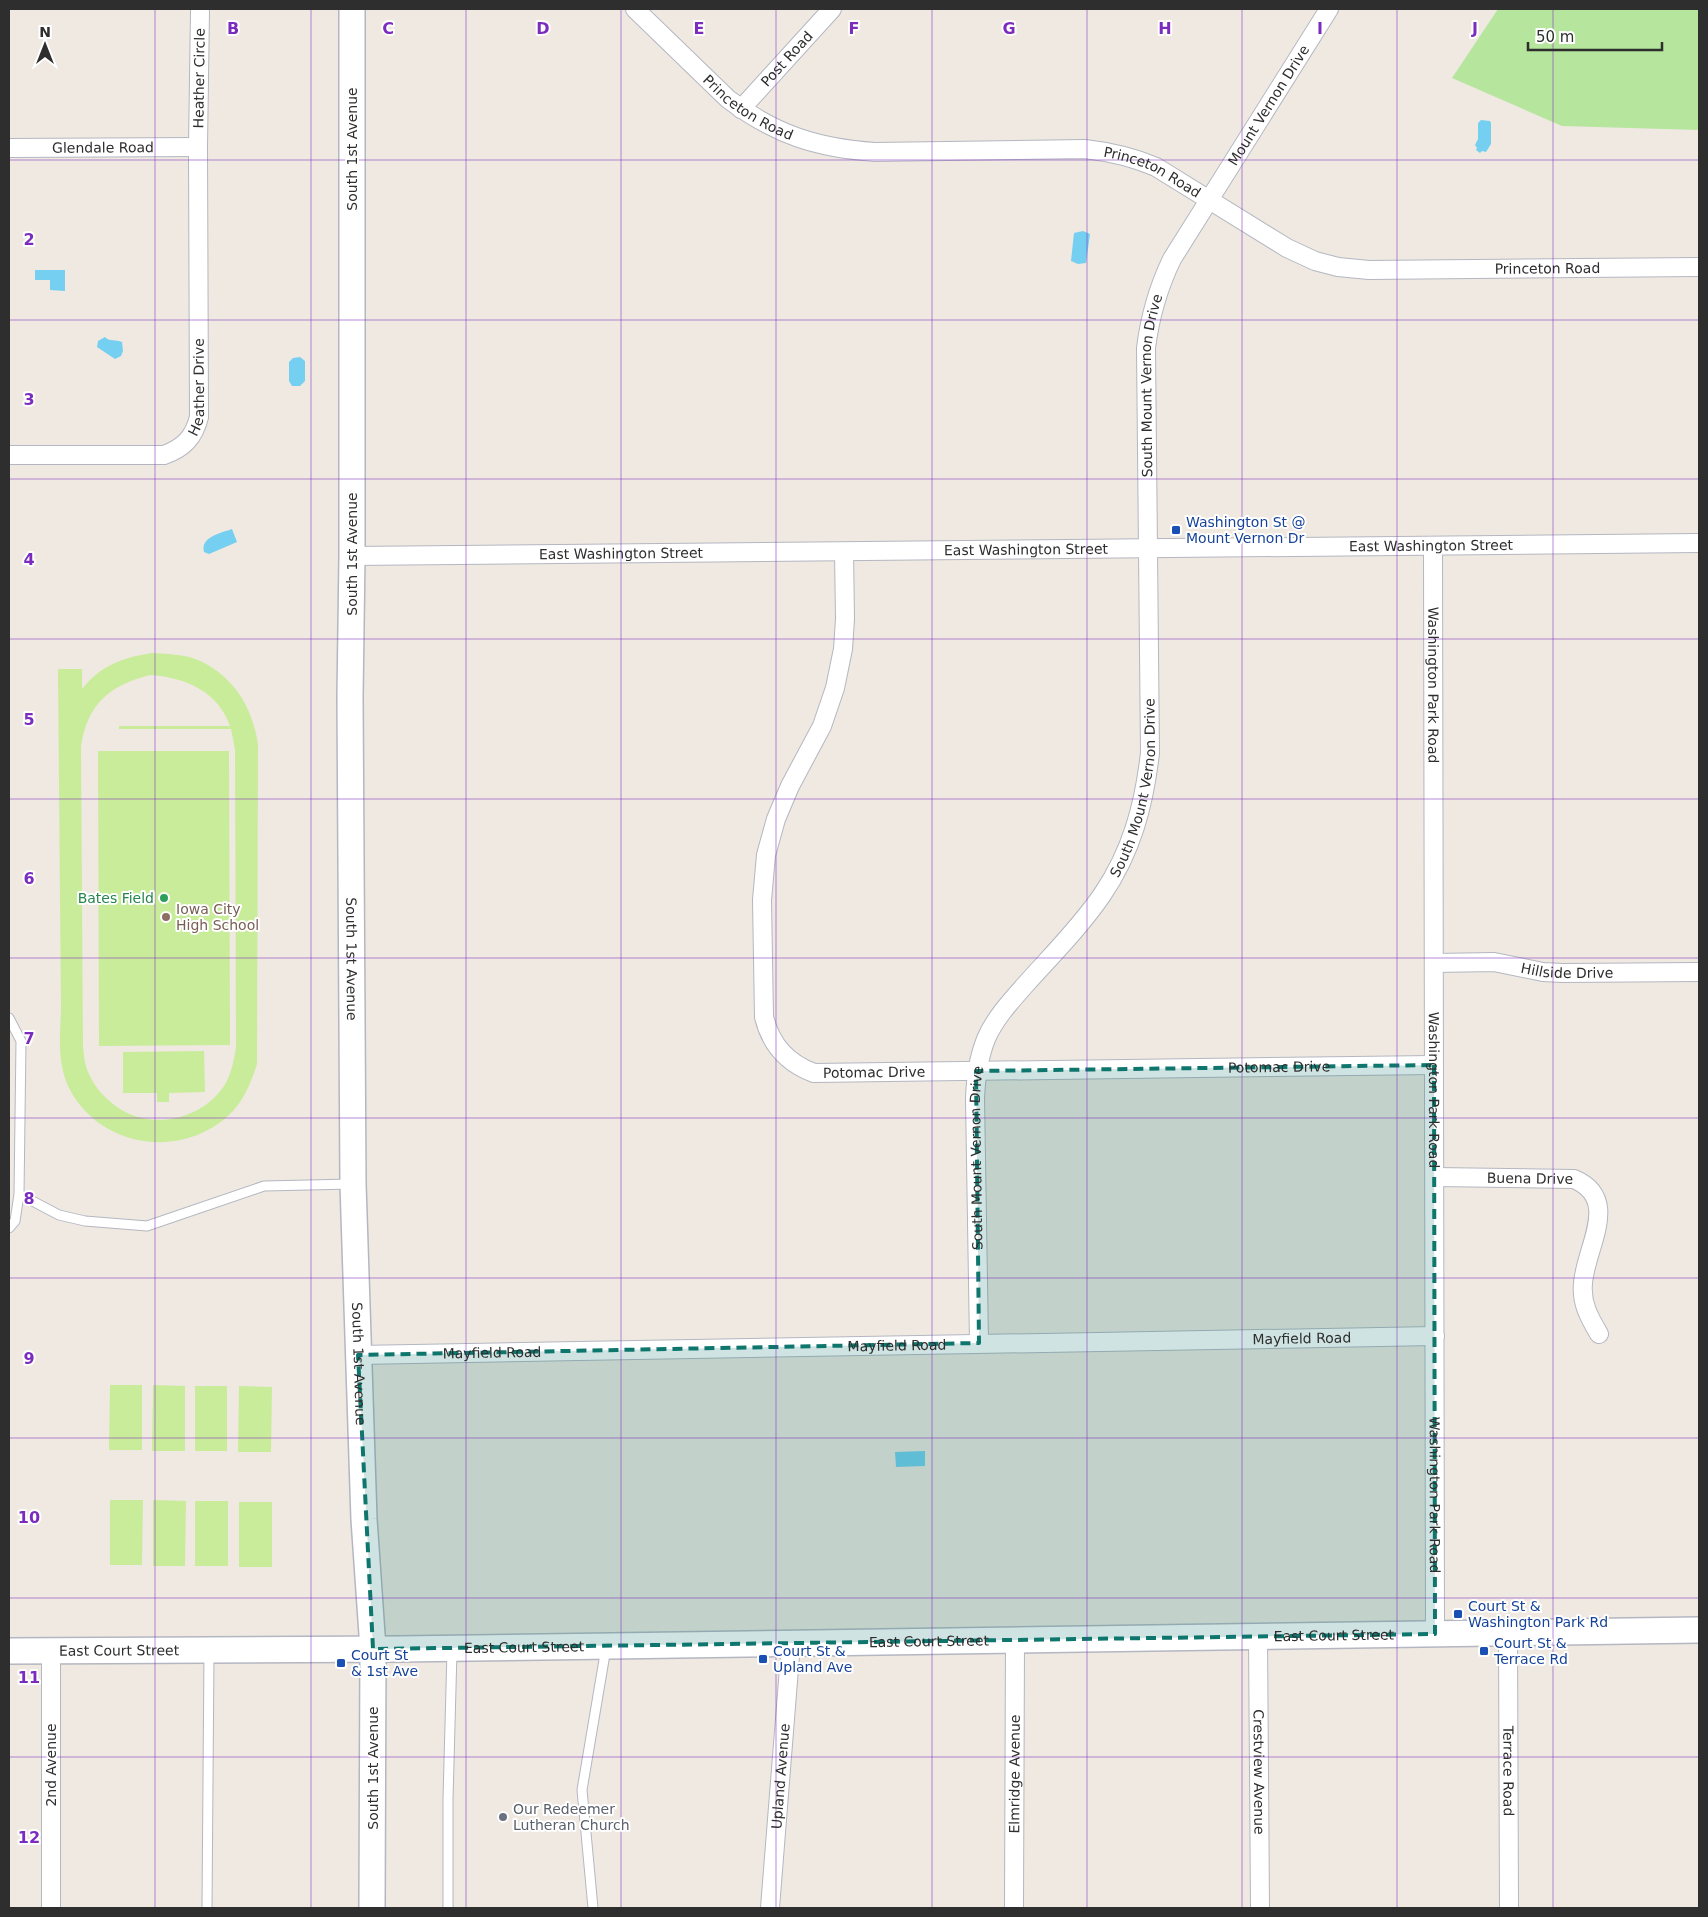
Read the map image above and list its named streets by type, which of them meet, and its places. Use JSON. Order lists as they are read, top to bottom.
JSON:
{
  "streets": {
    "main road": ["South 1st Avenue", "East Court Street"],
    "street": [
      "Post Road",
      "Heather Circle",
      "Mount Vernon Drive",
      "Princeton Road",
      "Glendale Road",
      "Heather Drive",
      "South Mount Vernon Drive",
      "East Washington Street",
      "Washington Park Road",
      "Hillside Drive",
      "Potomac Drive",
      "Buena Drive",
      "Mayfield Road",
      "2nd Avenue",
      "Terrace Road",
      "Crestview Avenue",
      "Elmridge Avenue",
      "Upland Avenue"
    ]
  },
  "crossings": [
    ["Post Road", "Princeton Road"],
    ["Heather Circle", "Glendale Road"],
    ["Heather Circle", "Heather Drive"],
    ["Mount Vernon Drive", "Princeton Road"],
    ["Mount Vernon Drive", "South Mount Vernon Drive"],
    ["Princeton Road", "South Mount Vernon Drive"],
    ["Glendale Road", "Heather Drive"],
    ["South 1st Avenue", "East Washington Street"],
    ["South 1st Avenue", "Mayfield Road"],
    ["South 1st Avenue", "East Court Street"],
    ["South Mount Vernon Drive", "East Washington Street"],
    ["South Mount Vernon Drive", "Potomac Drive"],
    ["South Mount Vernon Drive", "Mayfield Road"],
    ["East Washington Street", "Washington Park Road"],
    ["East Washington Street", "Potomac Drive"],
    ["Washington Park Road", "Hillside Drive"],
    ["Washington Park Road", "Potomac Drive"],
    ["Washington Park Road", "Buena Drive"],
    ["Washington Park Road", "Mayfield Road"],
    ["Washington Park Road", "East Court Street"],
    ["East Court Street", "2nd Avenue"],
    ["East Court Street", "Terrace Road"],
    ["East Court Street", "Crestview Avenue"],
    ["East Court Street", "Elmridge Avenue"],
    ["East Court Street", "Upland Avenue"]
  ],
  "places": {
    "transit": [
      "Washington St @ Mount Vernon Dr",
      "Court St & Washington Park Rd",
      "Court St & Terrace Rd",
      "Court St & Upland Ave",
      "Court St & 1st Ave"
    ],
    "other": ["Bates Field", "Iowa City High School", "Our Redeemer Lutheran Church"]
  },
  "scale_bar": "50 m",
  "north": "top",
  "grid": {
    "columns": [
      "B",
      "C",
      "D",
      "E",
      "F",
      "G",
      "H",
      "I",
      "J"
    ],
    "rows": [
      "2",
      "3",
      "4",
      "5",
      "6",
      "7",
      "8",
      "9",
      "10",
      "11",
      "12"
    ]
  }
}
